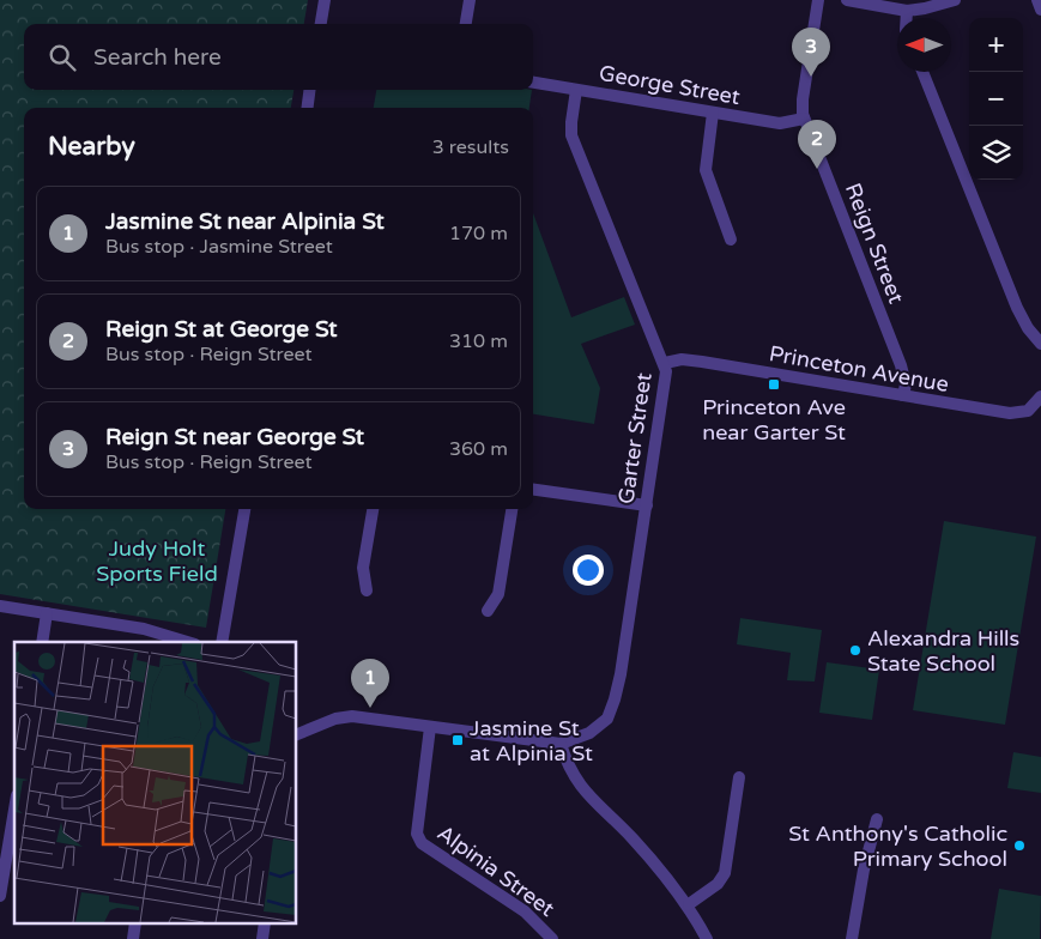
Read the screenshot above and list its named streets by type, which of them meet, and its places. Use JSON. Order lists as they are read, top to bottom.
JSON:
{
  "streets": {
    "street": [
      "George Street",
      "Reign Street",
      "Princeton Avenue",
      "Garter Street",
      "Alpinia Street"
    ]
  },
  "crossings": [
    ["George Street", "Reign Street"],
    ["George Street", "Garter Street"],
    ["Reign Street", "Princeton Avenue"],
    ["Princeton Avenue", "Garter Street"]
  ],
  "parks": ["Judy Holt Sports Field"],
  "places": {
    "transit": ["Princeton Ave near Garter St", "Jasmine St at Alpinia St"],
    "other": ["Alexandra Hills State School", "St Anthony's Catholic Primary School"]
  },
  "north": "left",
  "page": {
    "map_buttons": ["+", "−"],
    "search": "Search here",
    "pins": ["3", "2", "1"],
    "heading": ["Nearby", "3 results"],
    "list": [
      {
        "mark": "1",
        "name": "Jasmine St near Alpinia St",
        "note": "Bus stop · Jasmine Street",
        "value": "170 m"
      },
      {
        "mark": "2",
        "name": "Reign St at George St",
        "note": "Bus stop · Reign Street",
        "value": "310 m"
      },
      {
        "mark": "3",
        "name": "Reign St near George St",
        "note": "Bus stop · Reign Street",
        "value": "360 m"
      }
    ]
  }
}
